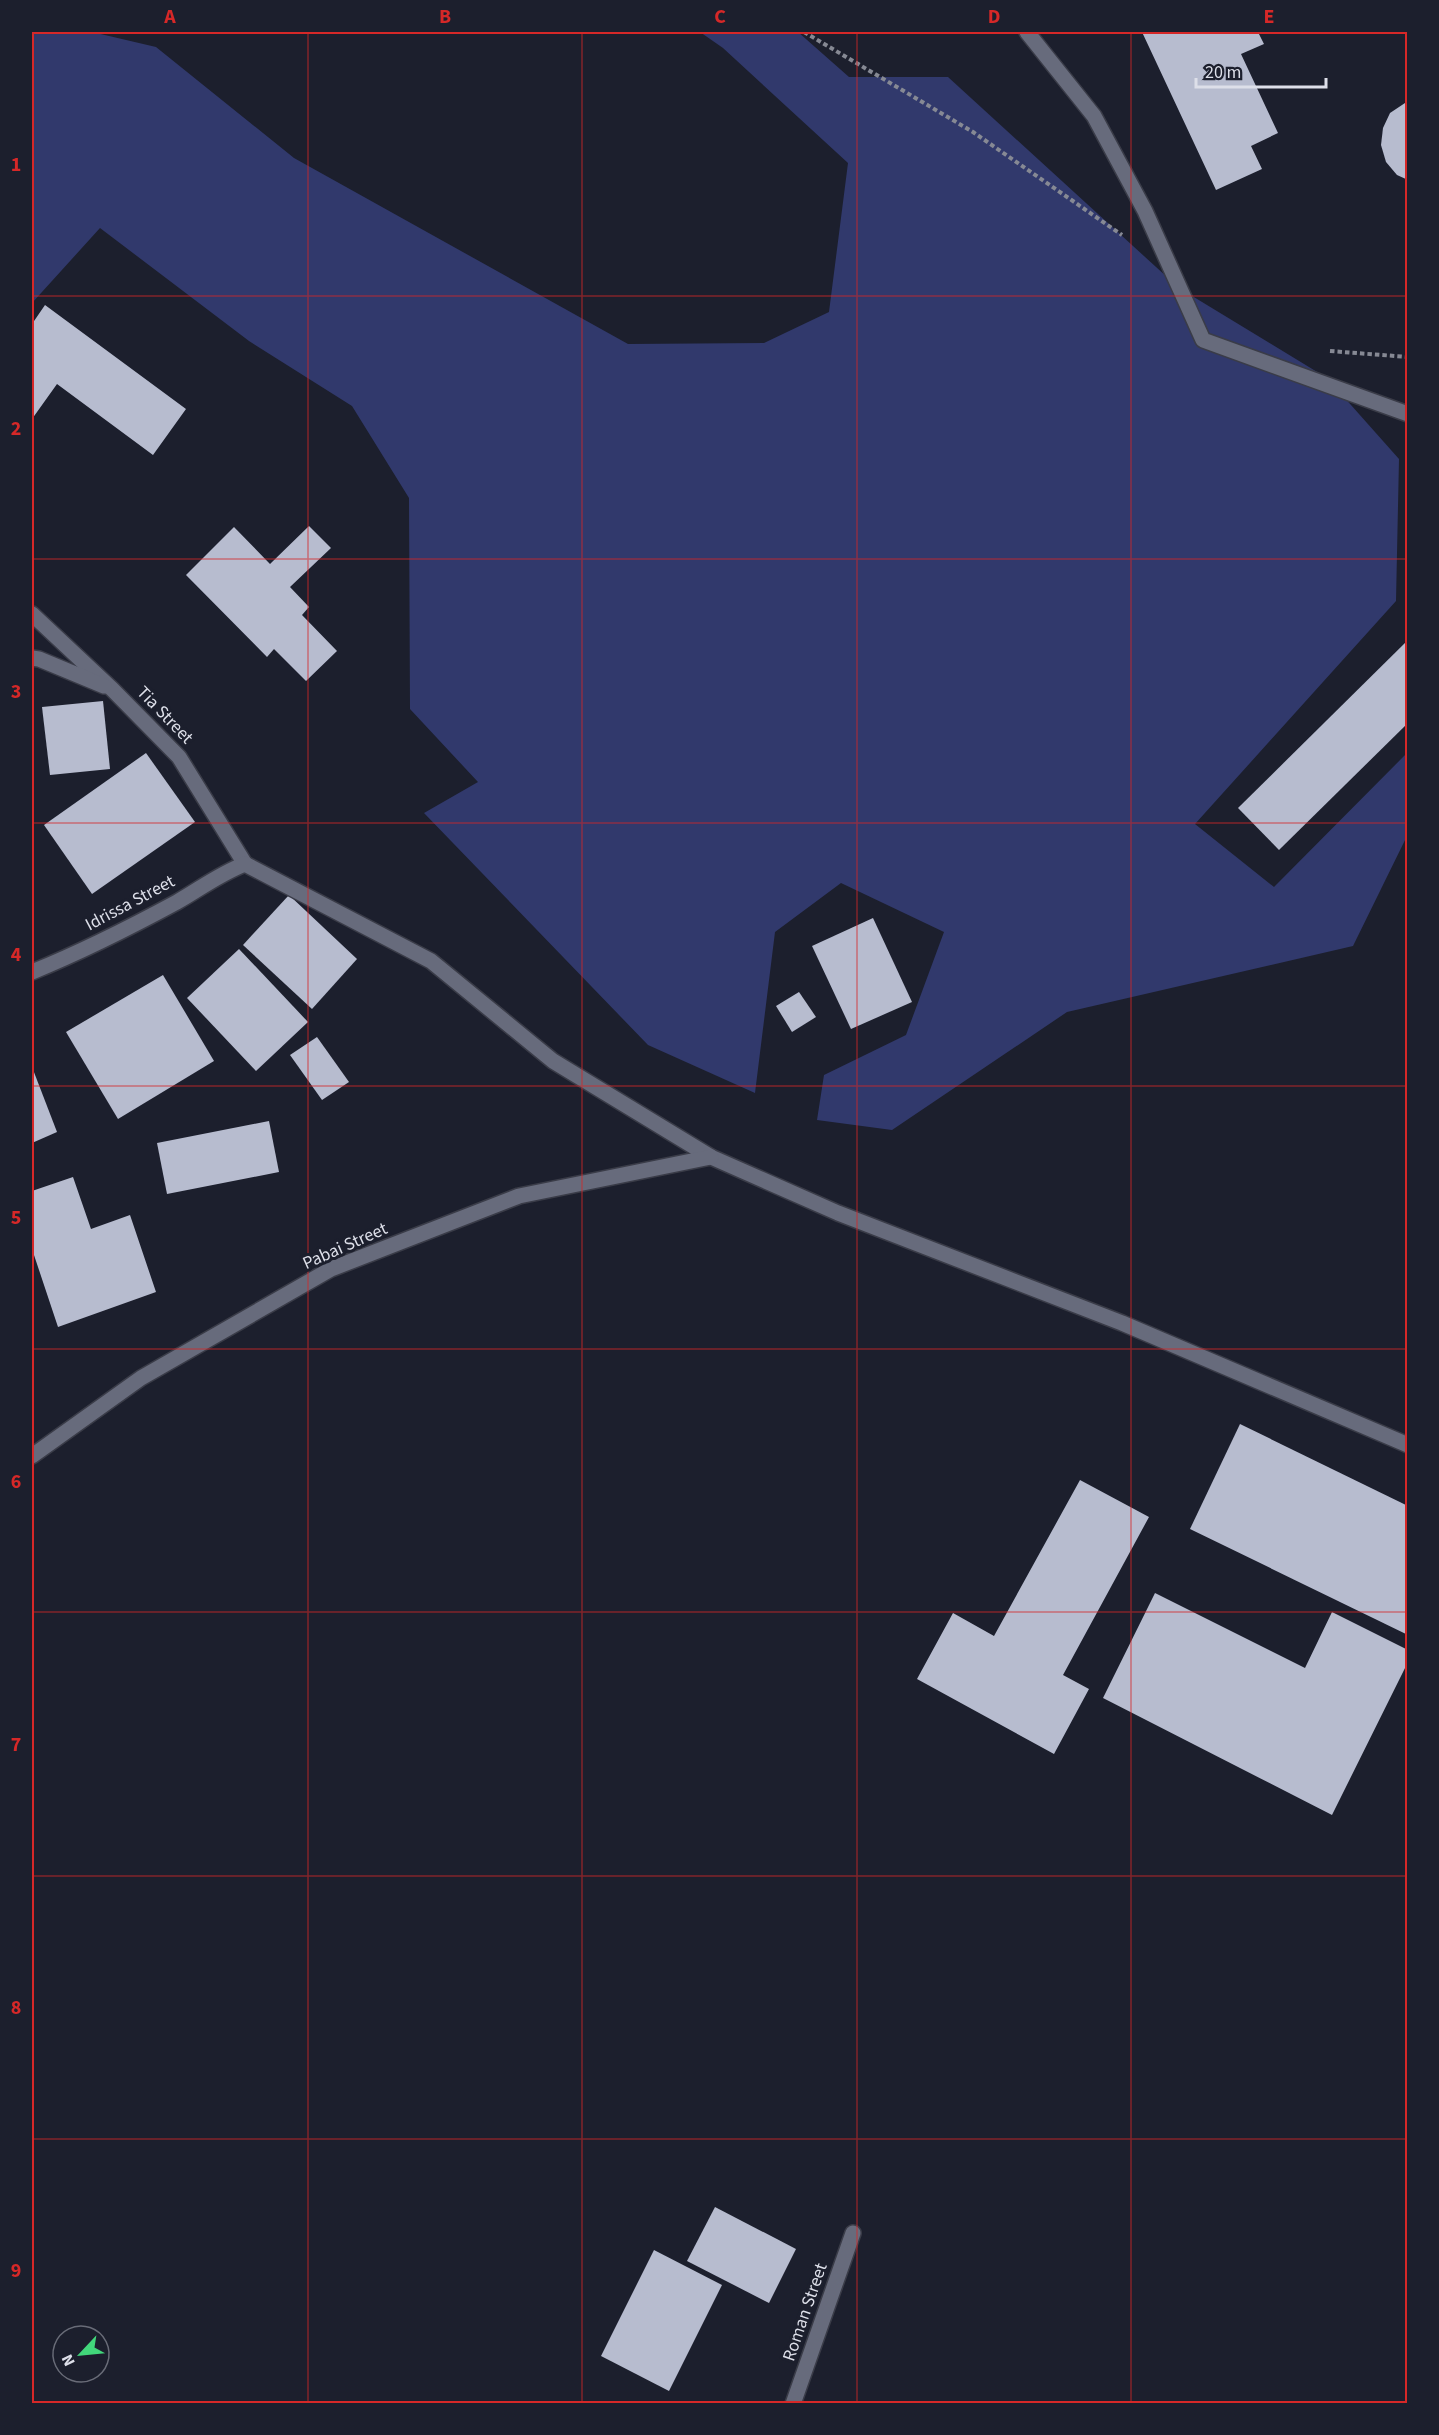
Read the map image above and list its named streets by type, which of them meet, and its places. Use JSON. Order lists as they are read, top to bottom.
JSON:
{
  "streets": {
    "street": [
      "Tia Street",
      "Idrissa Street",
      "Pabai Street",
      "Roman Street"
    ]
  },
  "crossings": [
    ["Tia Street", "Idrissa Street"]
  ],
  "scale_bar": "20 m",
  "north": "bottom left",
  "grid": {
    "columns": [
      "A",
      "B",
      "C",
      "D",
      "E"
    ],
    "rows": [
      "1",
      "2",
      "3",
      "4",
      "5",
      "6",
      "7",
      "8",
      "9"
    ]
  }
}
